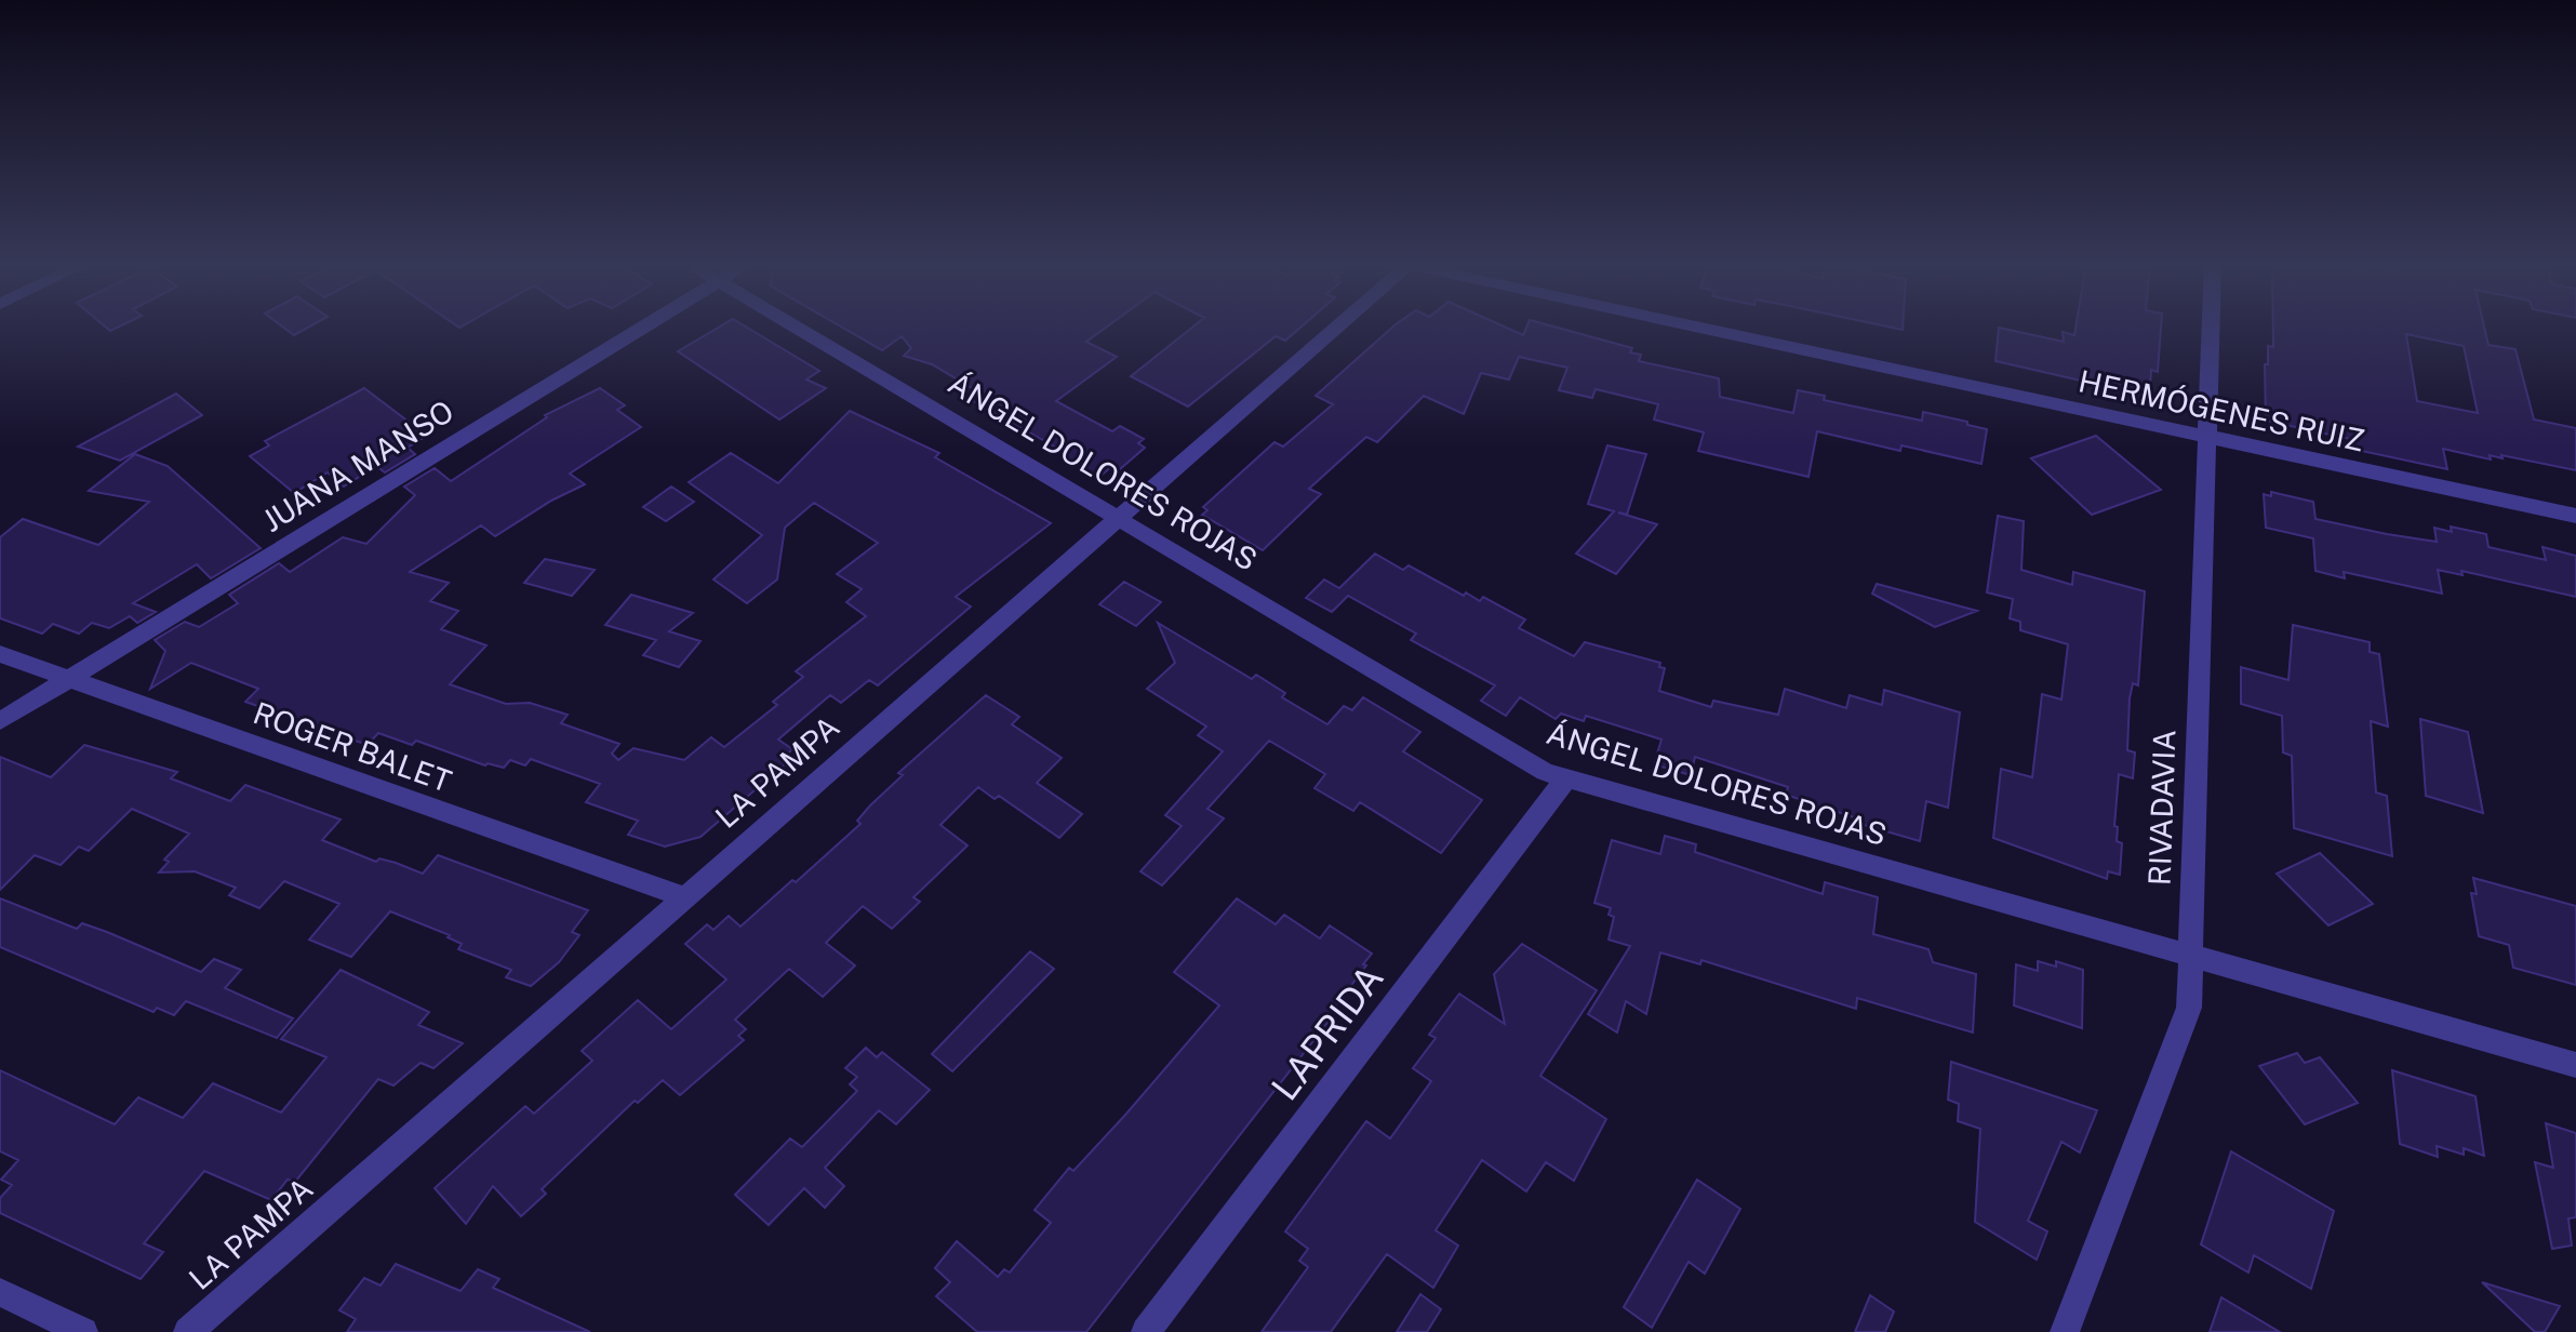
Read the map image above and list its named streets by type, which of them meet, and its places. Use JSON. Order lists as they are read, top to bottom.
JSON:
{
  "streets": {
    "street": [
      "HERMÓGENES RUIZ",
      "JUANA MANSO",
      "ÁNGEL DOLORES ROJAS",
      "ROGER BALET",
      "LA PAMPA",
      "RIVADAVIA",
      "LAPRIDA"
    ]
  },
  "crossings": [
    ["HERMÓGENES RUIZ", "RIVADAVIA"],
    ["JUANA MANSO", "ROGER BALET"],
    ["ÁNGEL DOLORES ROJAS", "LA PAMPA"],
    ["ÁNGEL DOLORES ROJAS", "RIVADAVIA"],
    ["ÁNGEL DOLORES ROJAS", "LAPRIDA"],
    ["ROGER BALET", "LA PAMPA"]
  ]
}
